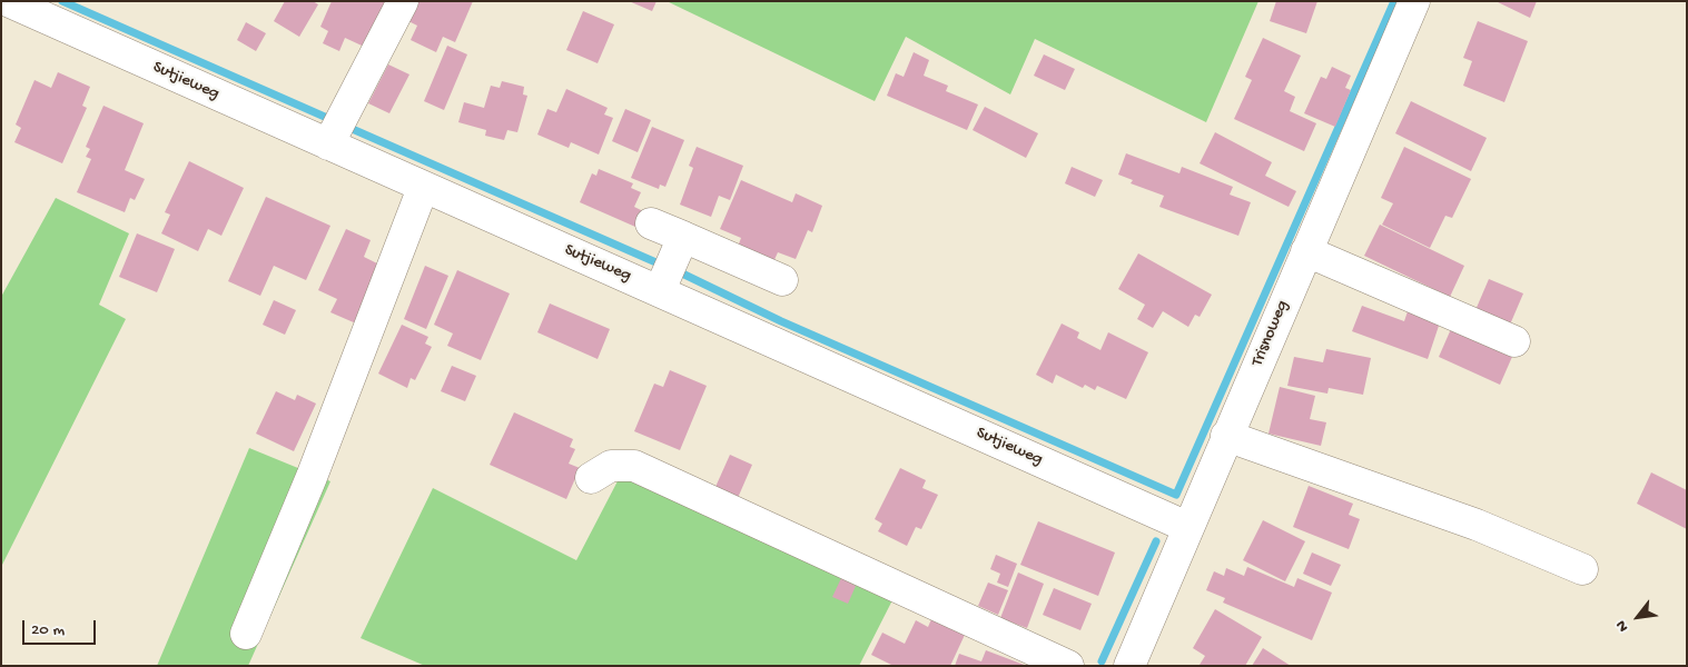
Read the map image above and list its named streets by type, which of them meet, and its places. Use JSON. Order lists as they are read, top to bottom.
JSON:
{
  "streets": {
    "street": ["Sutjieweg", "Trisnoweg"]
  },
  "crossings": [
    ["Sutjieweg", "Trisnoweg"]
  ],
  "scale_bar": "20 m",
  "north": "bottom left"
}
